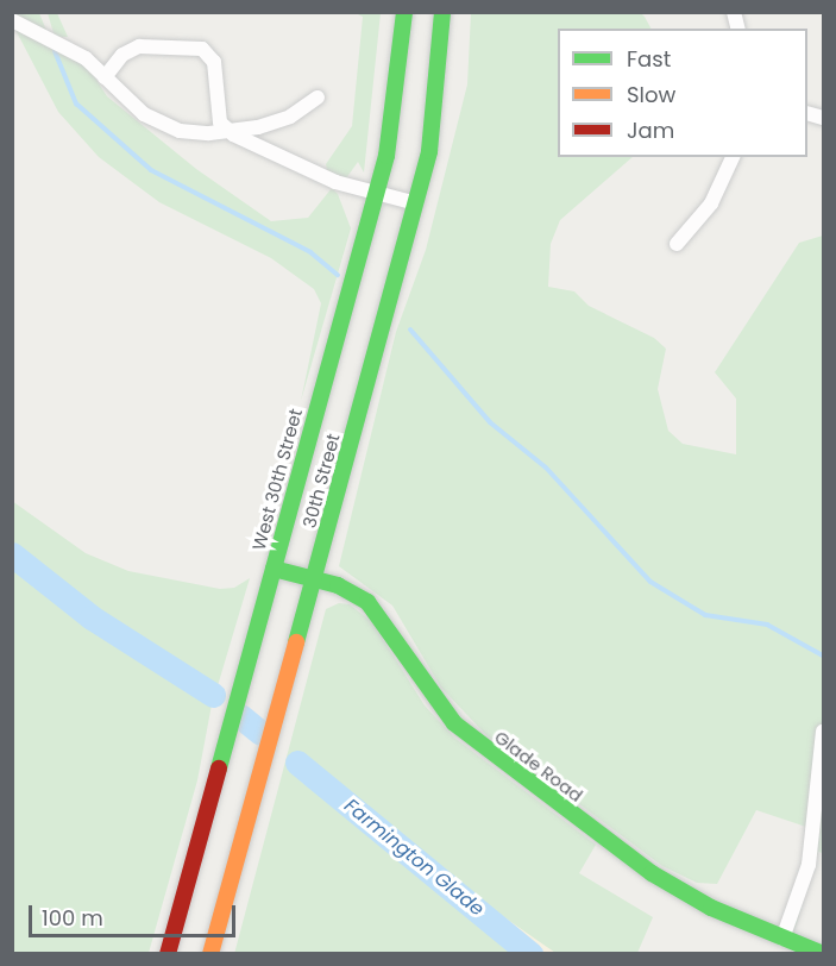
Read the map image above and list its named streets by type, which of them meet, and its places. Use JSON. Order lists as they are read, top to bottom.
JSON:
{
  "streets": {
    "main road": ["West 30th Street", "30th Street", "Glade Road"]
  },
  "crossings": [
    ["West 30th Street", "Glade Road"],
    ["30th Street", "Glade Road"]
  ],
  "water": ["Farmington Glade"],
  "legend": ["Fast", "Slow", "Jam"],
  "scale_bar": "100 m"
}
